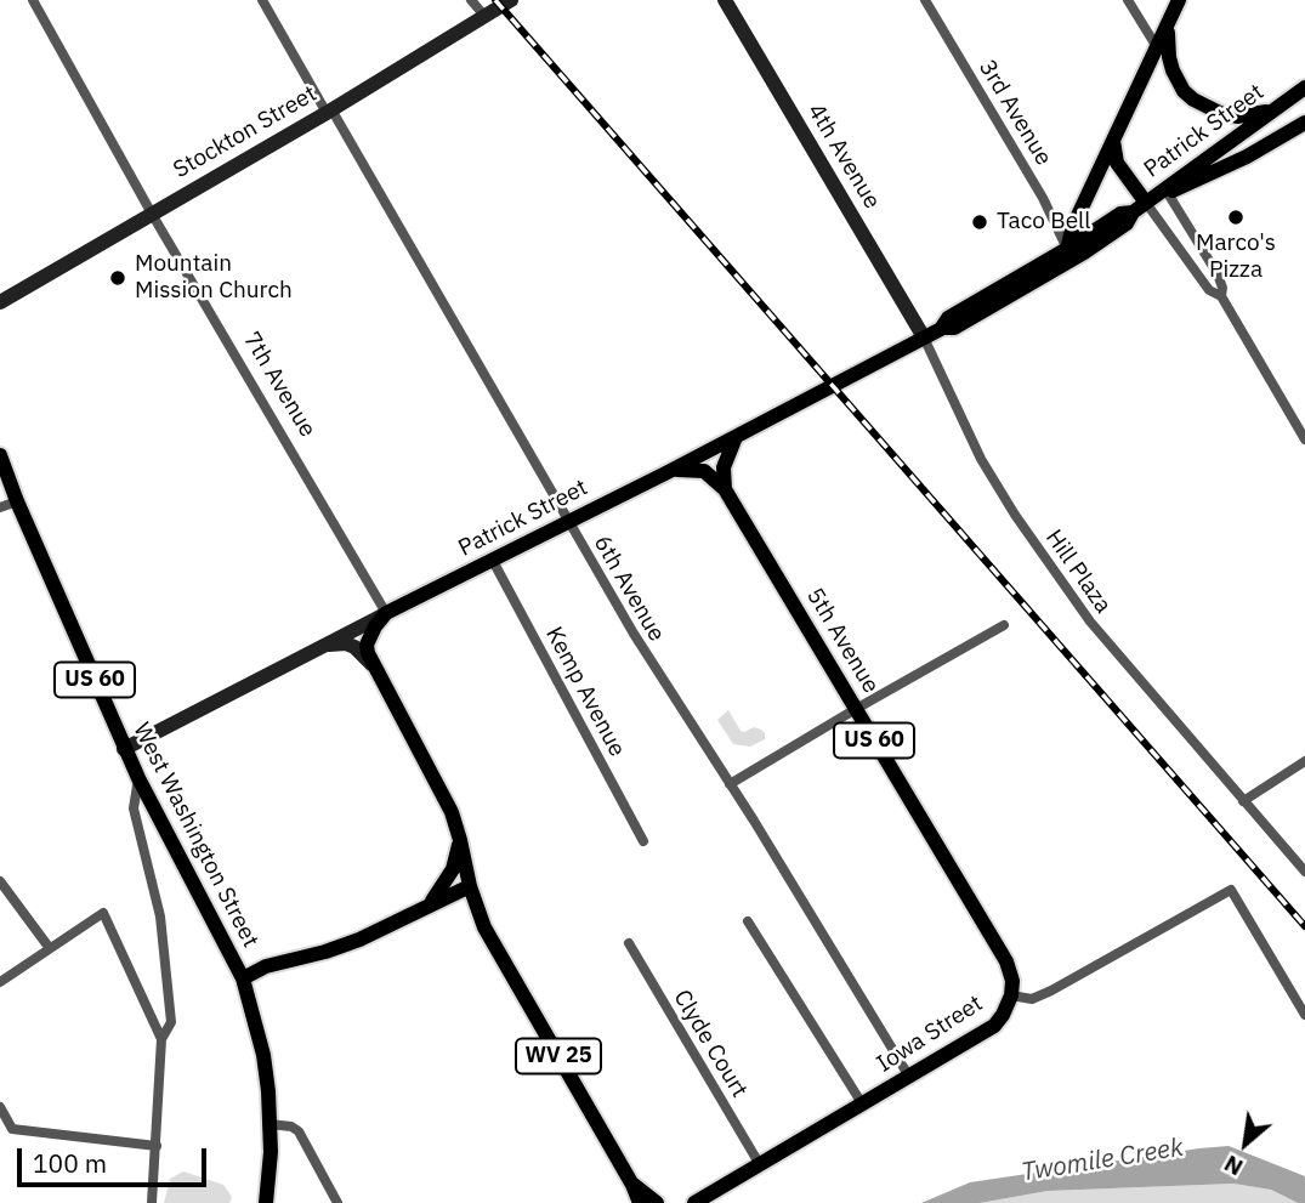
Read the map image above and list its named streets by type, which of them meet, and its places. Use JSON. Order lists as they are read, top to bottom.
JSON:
{
  "streets": {
    "main road": [
      "Patrick Street",
      "5th Avenue",
      "US 60",
      "West Washington Street",
      "Iowa Street",
      "WV 25"
    ],
    "street": [
      "3rd Avenue",
      "Stockton Street",
      "4th Avenue",
      "7th Avenue",
      "Hill Plaza",
      "6th Avenue",
      "Kemp Avenue",
      "Clyde Court"
    ]
  },
  "crossings": [
    ["3rd Avenue", "Patrick Street"],
    ["Patrick Street", "4th Avenue"],
    ["Patrick Street", "7th Avenue"],
    ["Patrick Street", "Hill Plaza"],
    ["Patrick Street", "6th Avenue"],
    ["Patrick Street", "Kemp Avenue"],
    ["Patrick Street", "West Washington Street"],
    ["Stockton Street", "7th Avenue"],
    ["Stockton Street", "6th Avenue"],
    ["4th Avenue", "Hill Plaza"],
    ["6th Avenue", "Iowa Street"],
    ["5th Avenue", "Iowa Street"],
    ["Iowa Street", "Clyde Court"]
  ],
  "water": ["Twomile Creek"],
  "places": ["Marco's Pizza", "Taco Bell", "Mountain Mission Church"],
  "scale_bar": "100 m",
  "north": "bottom left"
}
